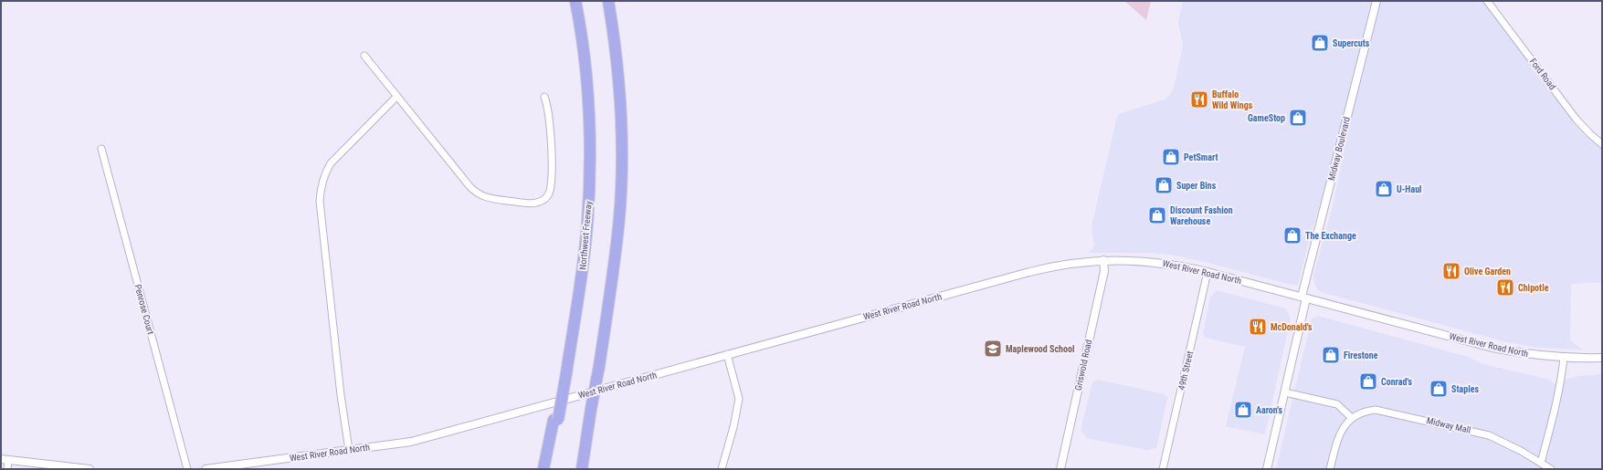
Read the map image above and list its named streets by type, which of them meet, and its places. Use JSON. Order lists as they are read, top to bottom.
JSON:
{
  "streets": {
    "highway": ["Northwest Freeway"],
    "street": [
      "Ford Road",
      "Midway Boulevard",
      "West River Road North",
      "Penrose Court",
      "Griswold Road",
      "49th Street",
      "Midway Mall"
    ]
  },
  "crossings": [
    ["Midway Boulevard", "West River Road North"],
    ["West River Road North", "Griswold Road"],
    ["West River Road North", "49th Street"]
  ],
  "places": {
    "shop": [
      "Supercuts",
      "GameStop",
      "PetSmart",
      "Super Bins",
      "U-Haul",
      "Discount Fashion Warehouse",
      "The Exchange",
      "Firestone",
      "Conrad's",
      "Staples",
      "Aaron's"
    ],
    "restaurant": [
      "Buffalo Wild Wings",
      "Olive Garden",
      "Chipotle",
      "McDonald's"
    ],
    "school or university": ["Maplewood School"]
  }
}
